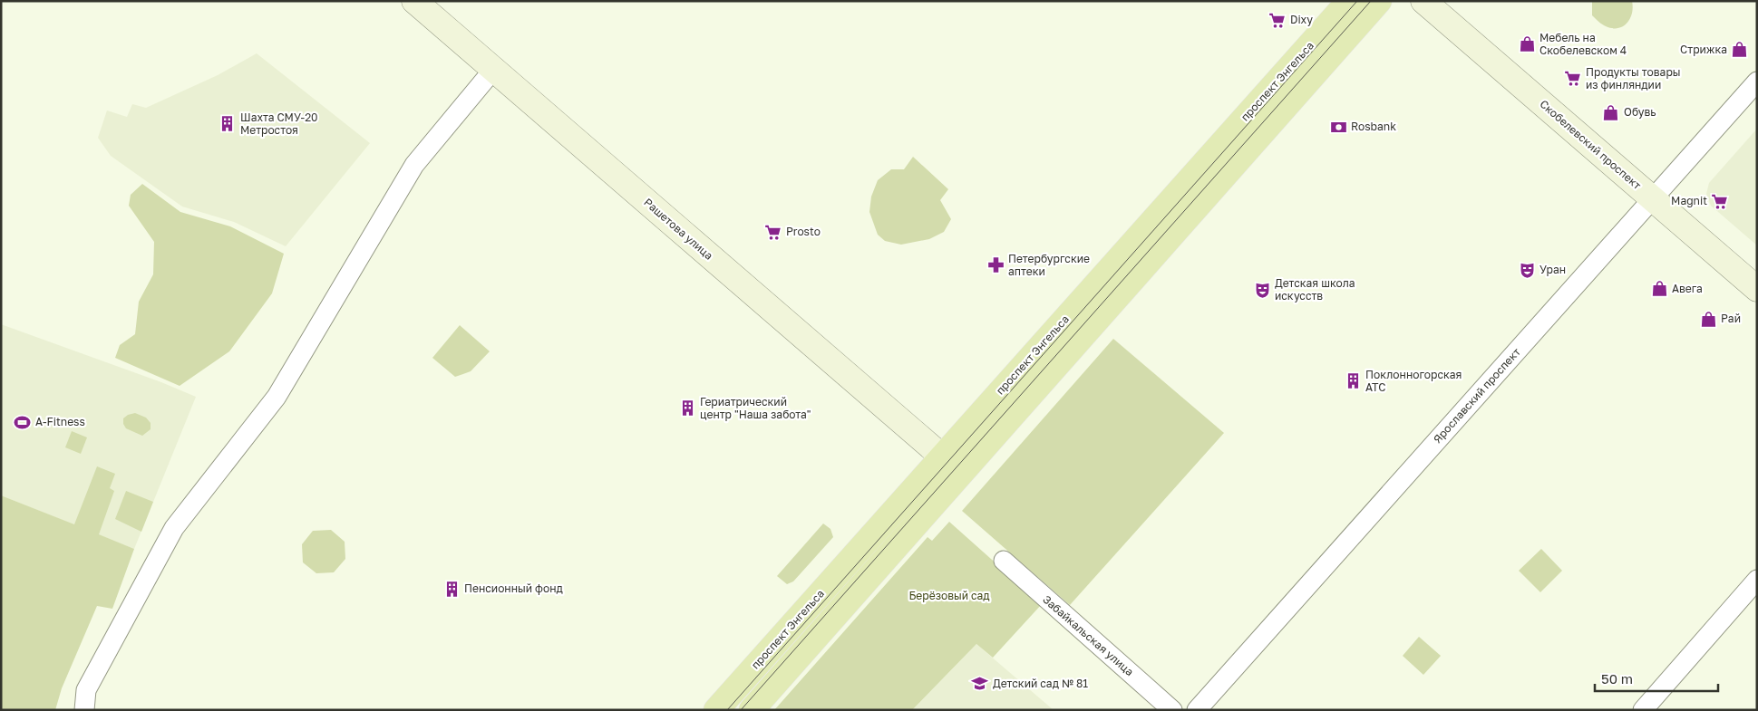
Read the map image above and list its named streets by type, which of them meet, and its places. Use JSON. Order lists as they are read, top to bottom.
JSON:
{
  "streets": {
    "main road": ["проспект Энгельса"],
    "street": [
      "Скобелевский проспект",
      "Рашетова улица",
      "Ярославский проспект",
      "Забайкальская улица"
    ]
  },
  "crossings": [
    ["проспект Энгельса", "Рашетова улица"],
    ["Скобелевский проспект", "Ярославский проспект"]
  ],
  "parks": ["Берёзовый сад"],
  "places": {
    "supermarket": [
      "Dixy",
      "Продукты товары из финляндии",
      "Magnit",
      "Prosto"
    ],
    "shop": [
      "Мебель на Скобелевском 4",
      "Стрижка",
      "Обувь",
      "Авега",
      "Рай"
    ],
    "building": [
      "Шахта СМУ-20 Метростоя",
      "Поклонногорская АТС",
      "Гериатрический центр \"Наша забота\"",
      "Пенсионный фонд"
    ],
    "bank": ["Rosbank"],
    "pharmacy": ["Петербургские аптеки"],
    "theatre": ["Уран", "Детская школа искусств"],
    "sports": ["A-Fitness"],
    "school or university": ["Детский сад № 81"]
  },
  "scale_bar": "50 m"
}
